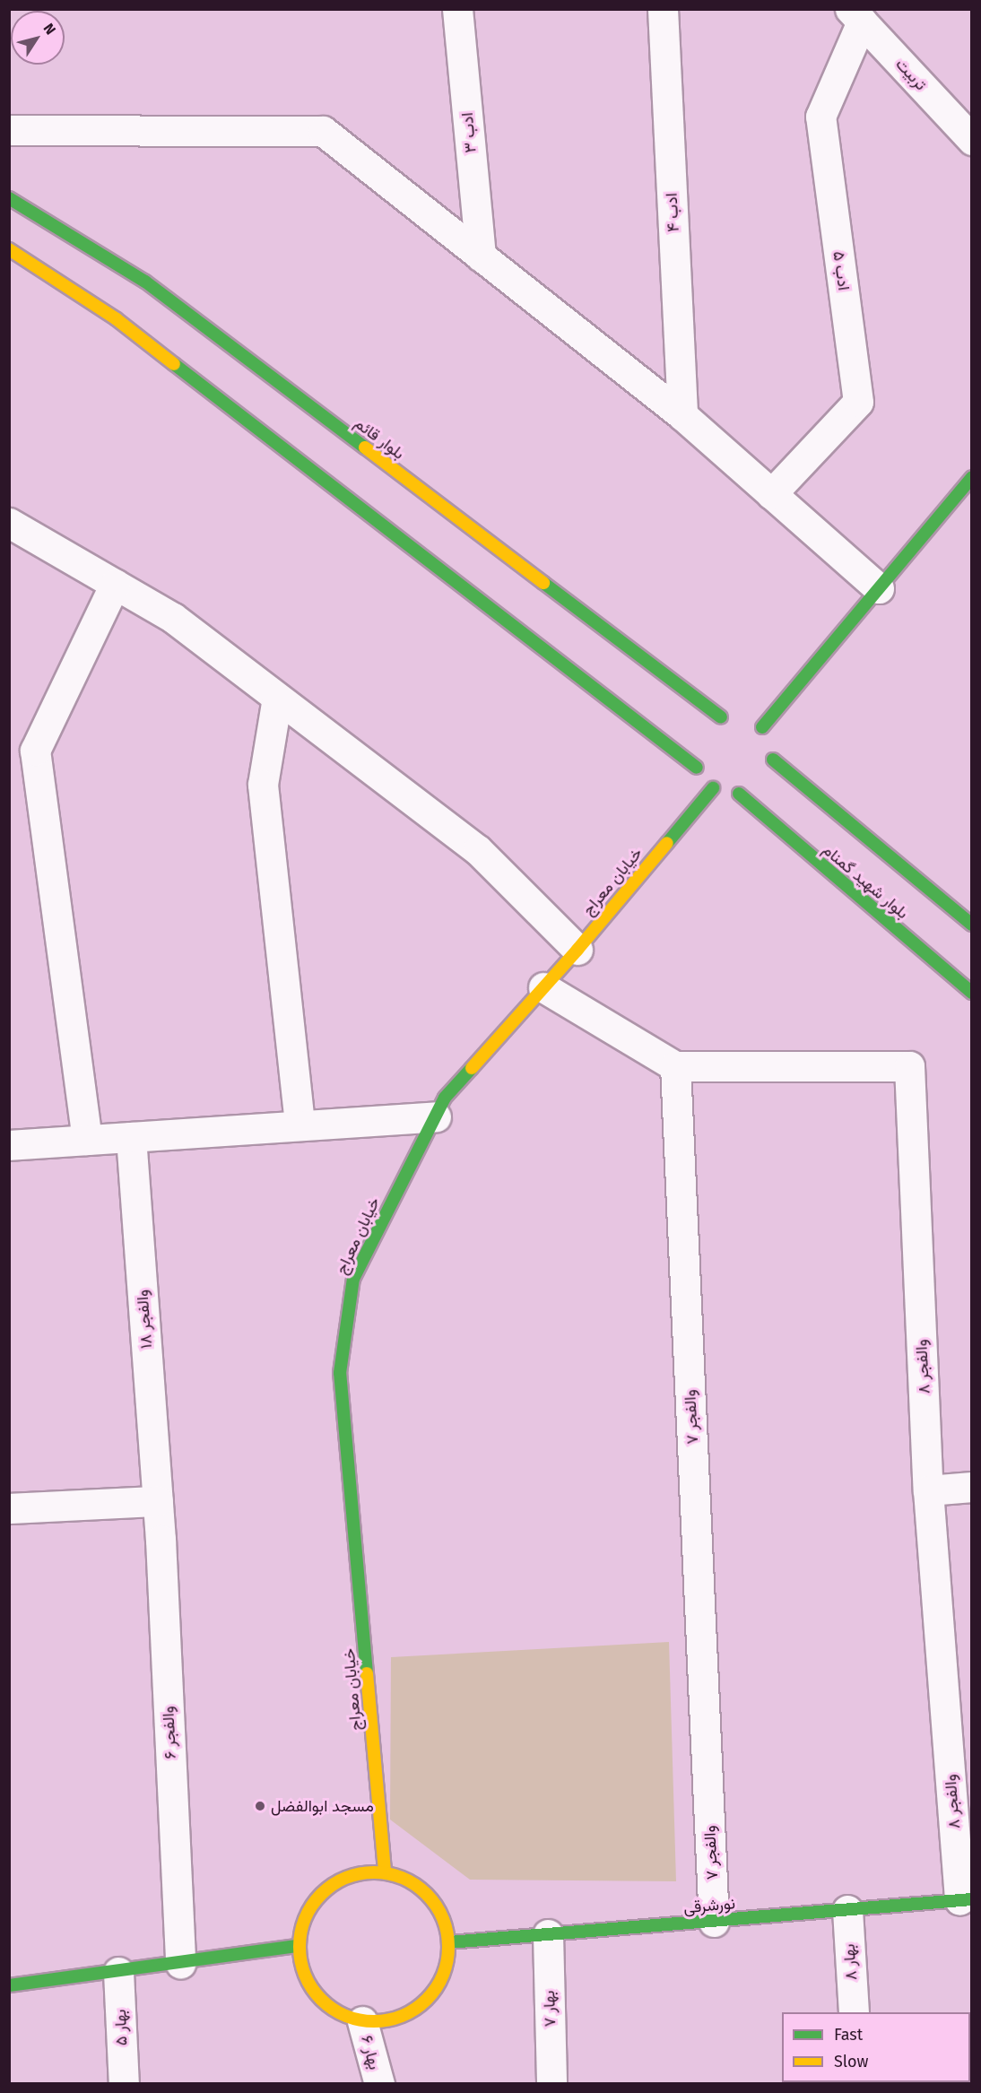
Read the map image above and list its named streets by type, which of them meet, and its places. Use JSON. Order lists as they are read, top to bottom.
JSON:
{
  "streets": {
    "street": [
      "تربیت",
      "ادب ۳",
      "ادب ۴",
      "ادب ۵",
      "بلوار قائم",
      "خیابان معراج",
      "بلوار شهید گمنام",
      "والفجر ۱۸",
      "والفجر ۸",
      "والفجر ۷",
      "والفجر ۶",
      "نورشرقی",
      "بهار ۸",
      "بهار ۷",
      "بهار ۵",
      "بهار ۶"
    ]
  },
  "crossings": [
    ["تربیت", "ادب ۵"],
    ["خیابان معراج", "نورشرقی"],
    ["خیابان معراج", "بهار ۶"],
    ["والفجر ۱۸", "والفجر ۶"],
    ["والفجر ۸", "والفجر ۷"],
    ["والفجر ۸", "نورشرقی"],
    ["والفجر ۷", "نورشرقی"],
    ["نورشرقی", "بهار ۸"],
    ["نورشرقی", "بهار ۷"],
    ["نورشرقی", "بهار ۶"]
  ],
  "places": ["مسجد ابوالفضل"],
  "legend": ["Fast", "Slow"],
  "north": "top right"
}
